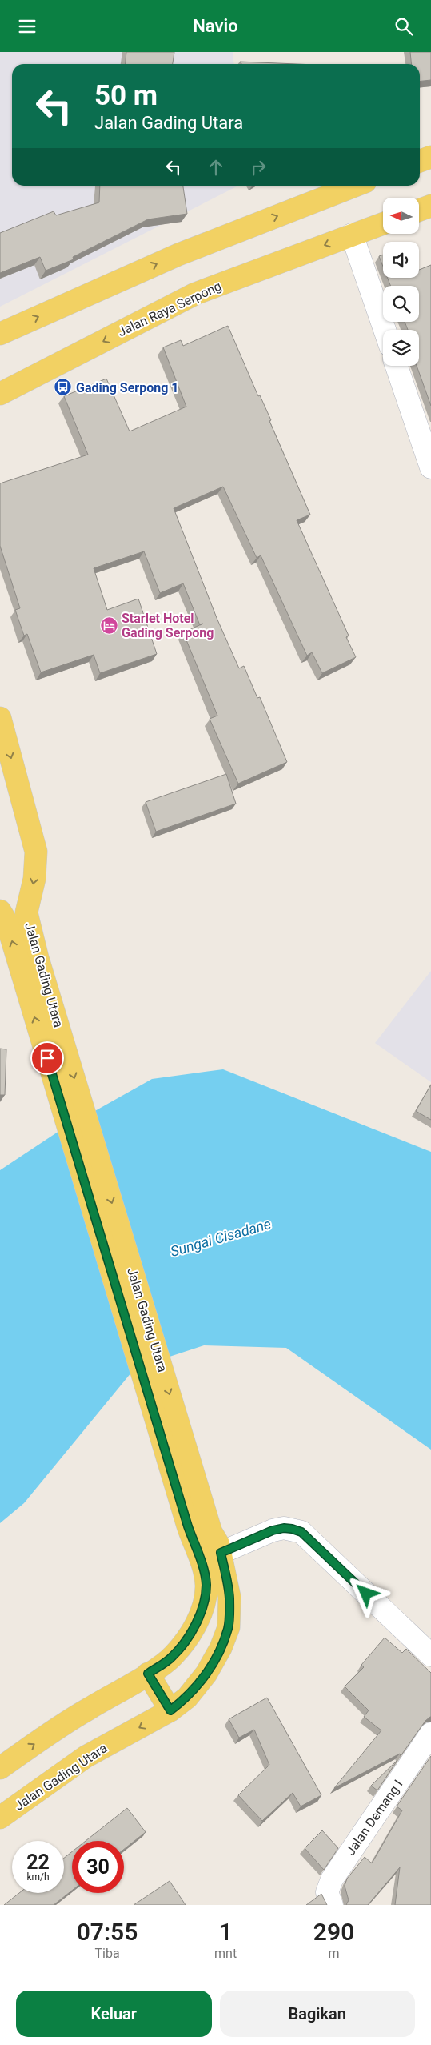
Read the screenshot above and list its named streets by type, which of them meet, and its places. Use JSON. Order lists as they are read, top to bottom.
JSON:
{
  "streets": {
    "main road": ["Jalan Raya Serpong", "Jalan Gading Utara"],
    "street": ["Jalan Demang I"]
  },
  "water": ["Sungai Cisadane"],
  "places": {
    "bus stop": ["Gading Serpong 1"],
    "hotel": ["Starlet Hotel Gading Serpong"]
  },
  "north": "left",
  "page": {
    "header": "Navio",
    "turn": ["50 m", "Jalan Gading Utara"],
    "speed": "22 km/h",
    "limit": "30",
    "eta": [
      "07:55",
      "Tiba",
      "1",
      "mnt",
      "290",
      "m"
    ],
    "buttons": ["Keluar", "Bagikan"]
  }
}
